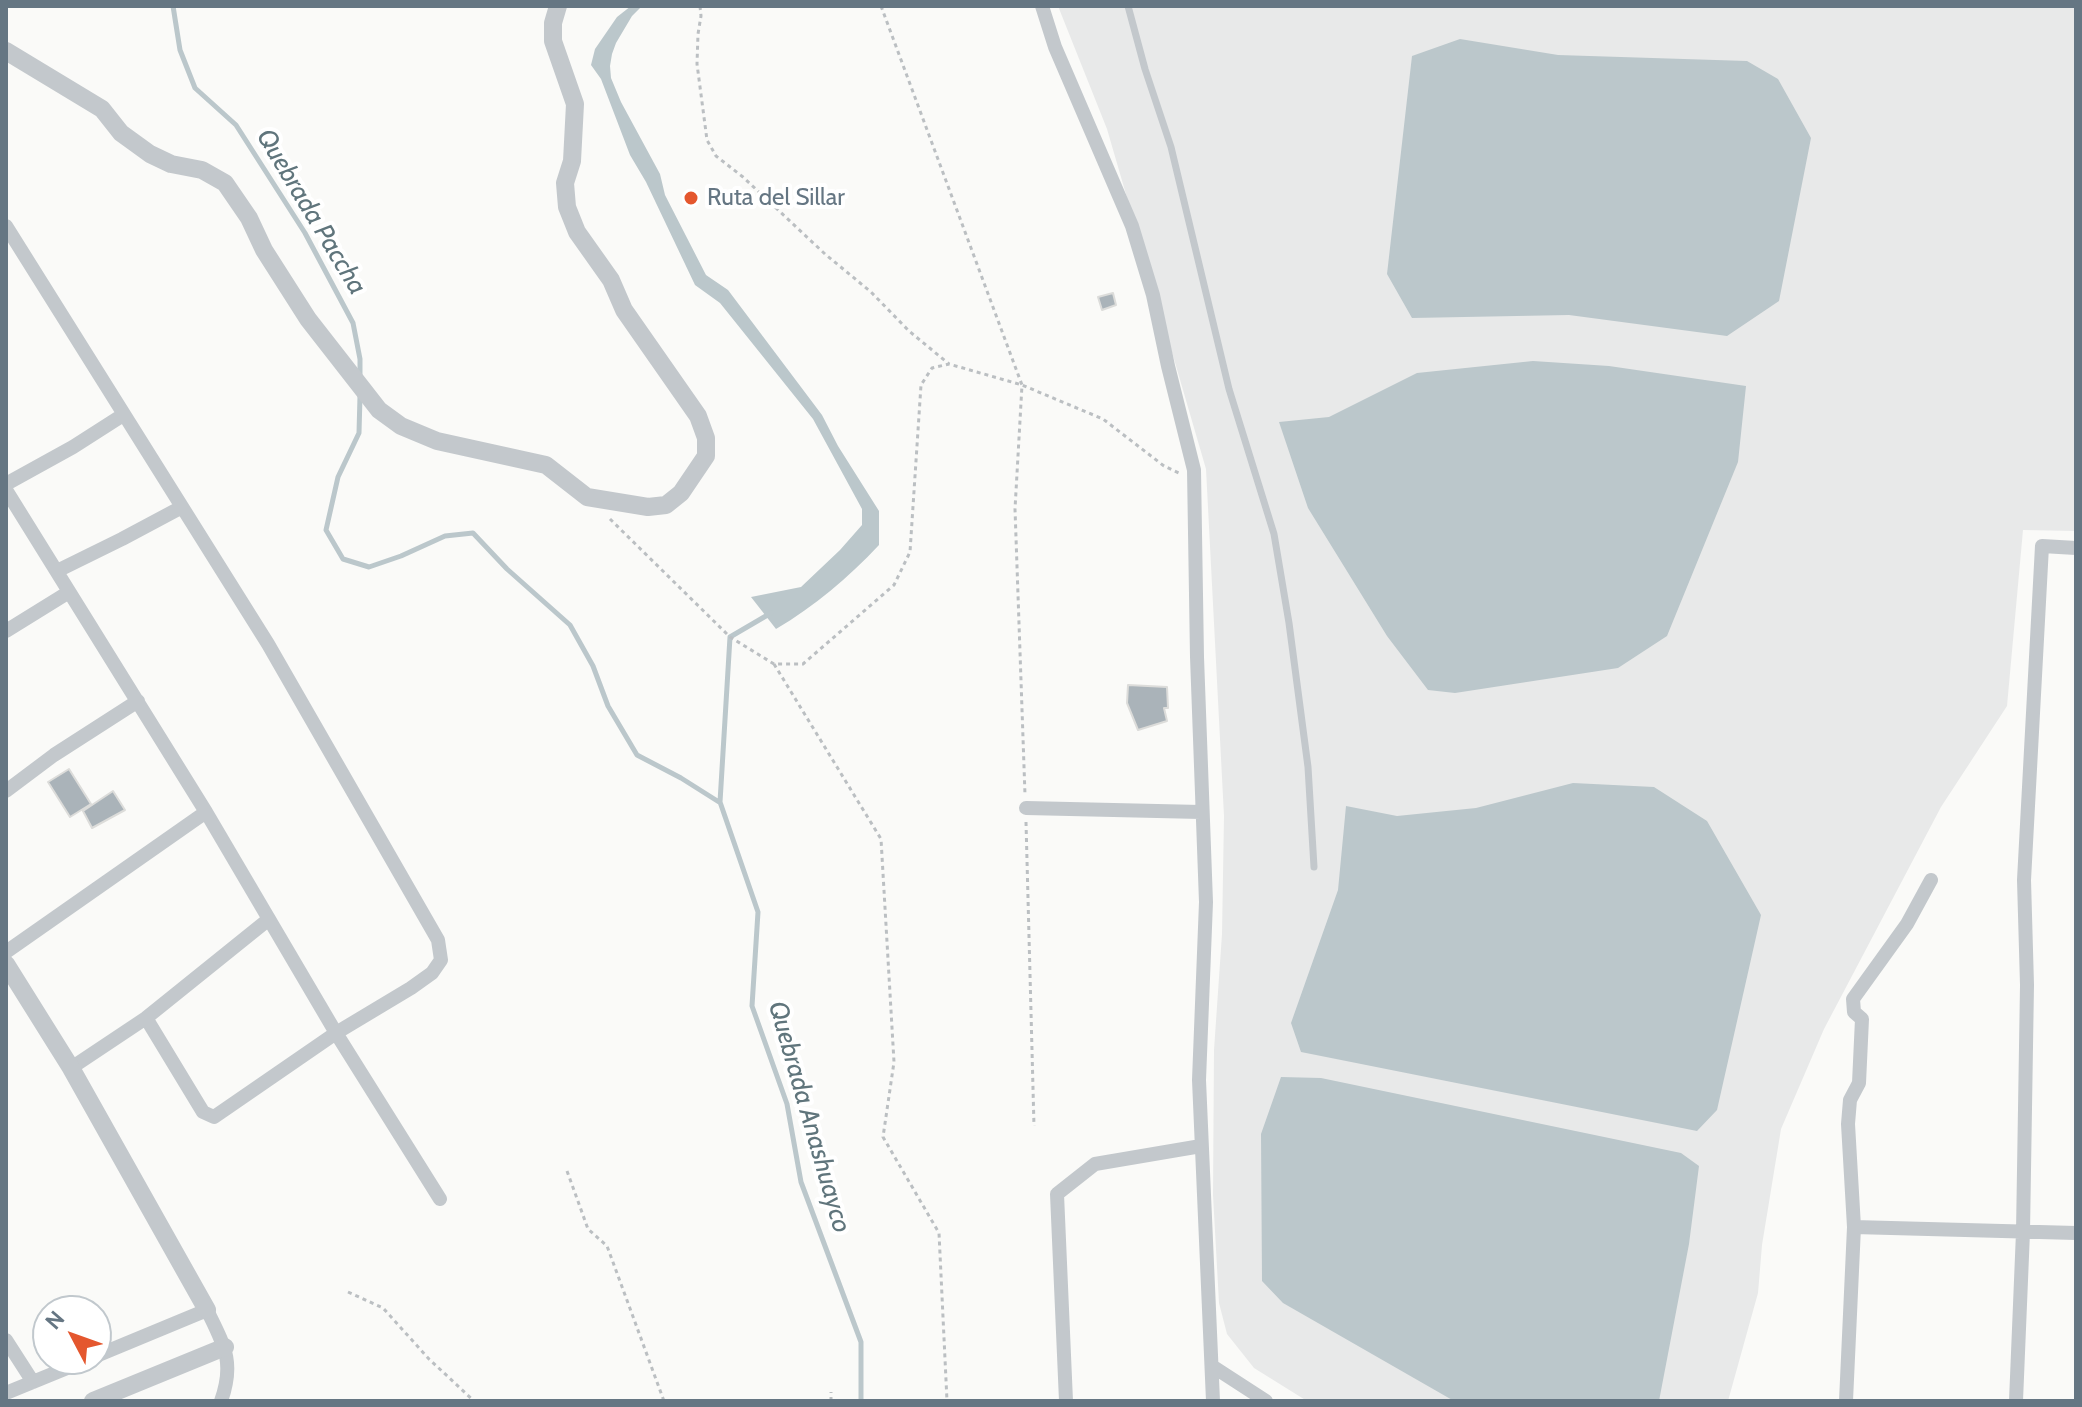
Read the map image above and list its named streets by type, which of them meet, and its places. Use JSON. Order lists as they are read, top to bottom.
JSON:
{
  "water": ["Quebrada Paccha", "Quebrada Anashuayco"],
  "places": ["Ruta del Sillar"],
  "north": "top left"
}
